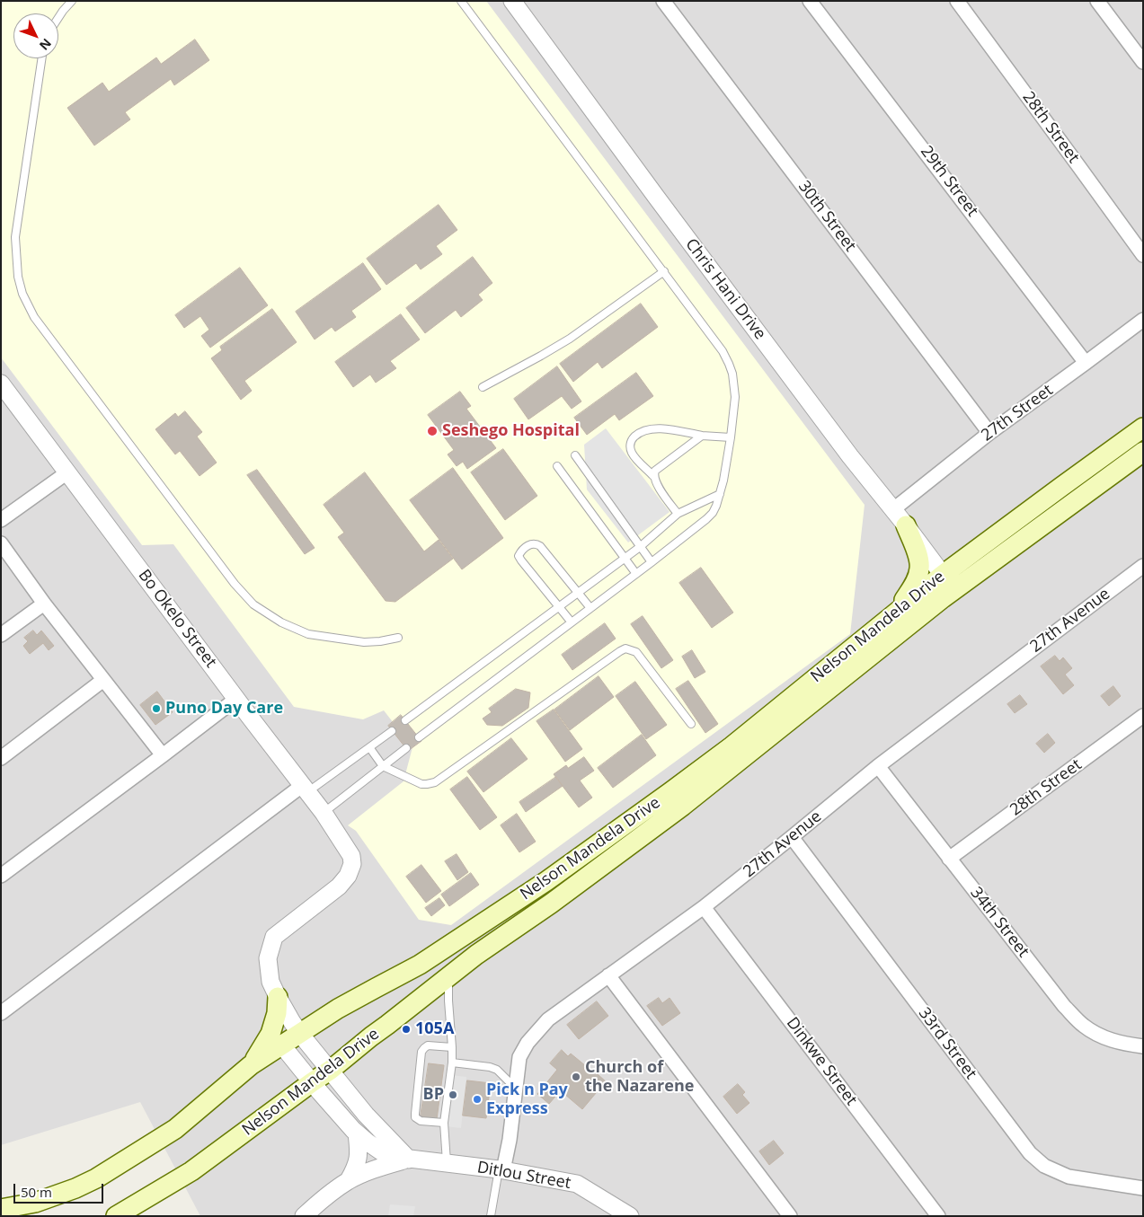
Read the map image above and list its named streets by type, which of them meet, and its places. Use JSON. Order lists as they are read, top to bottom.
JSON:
{
  "streets": {
    "main road": ["Nelson Mandela Drive"],
    "street": [
      "28th Street",
      "29th Street",
      "30th Street",
      "Chris Hani Drive",
      "27th Street",
      "Bo Okelo Street",
      "27th Avenue",
      "34th Street",
      "33rd Street",
      "Dinkwe Street",
      "Ditlou Street"
    ]
  },
  "crossings": [
    ["28th Street", "34th Street"],
    ["29th Street", "27th Street"],
    ["30th Street", "27th Street"],
    ["Chris Hani Drive", "27th Street"],
    ["Chris Hani Drive", "Nelson Mandela Drive"],
    ["27th Avenue", "34th Street"],
    ["27th Avenue", "33rd Street"],
    ["27th Avenue", "Dinkwe Street"],
    ["27th Avenue", "Ditlou Street"],
    ["Nelson Mandela Drive", "Ditlou Street"]
  ],
  "places": [
    "Seshego Hospital",
    "Puno Day Care",
    "105A",
    "Church of the Nazarene",
    "BP",
    "Pick n Pay Express"
  ],
  "scale_bar": "50 m",
  "north": "bottom right"
}
